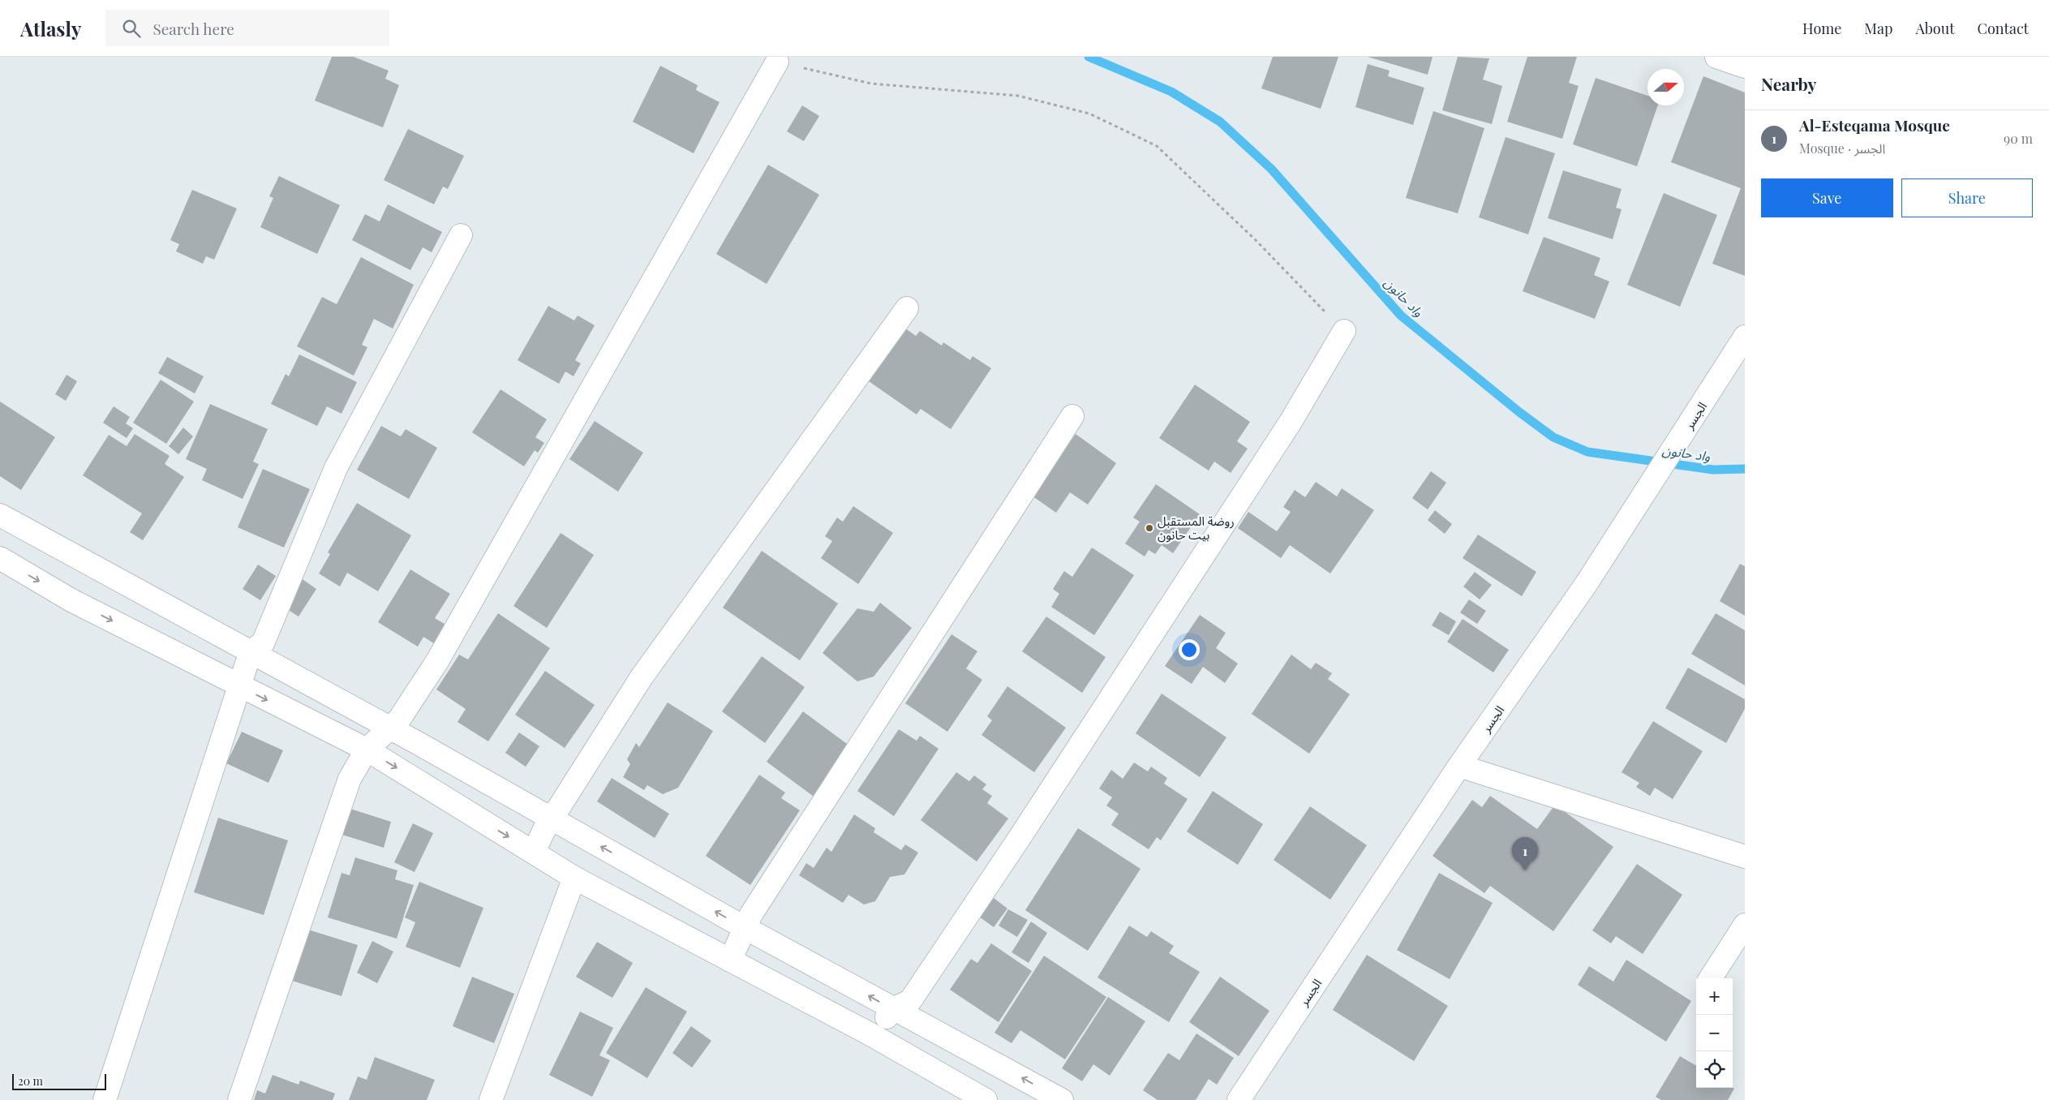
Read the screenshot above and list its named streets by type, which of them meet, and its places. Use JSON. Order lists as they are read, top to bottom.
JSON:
{
  "streets": {
    "street": ["الجسر"]
  },
  "water": ["واد حانون"],
  "places": ["روضة المستقبل بيت حانون"],
  "scale_bar": "20 m",
  "north": "right",
  "page": {
    "header": "Atlasly",
    "search": "Search here",
    "nav": [
      "Home",
      "Map",
      "About",
      "Contact"
    ],
    "heading": "Nearby",
    "list": [
      {
        "mark": "1",
        "name": "Al-Esteqama Mosque",
        "note": "Mosque · الجسر",
        "value": "90 m"
      }
    ],
    "buttons": ["Save", "Share"],
    "pins": "1",
    "map_buttons": ["+", "−"],
    "scale": "20 m"
  }
}
